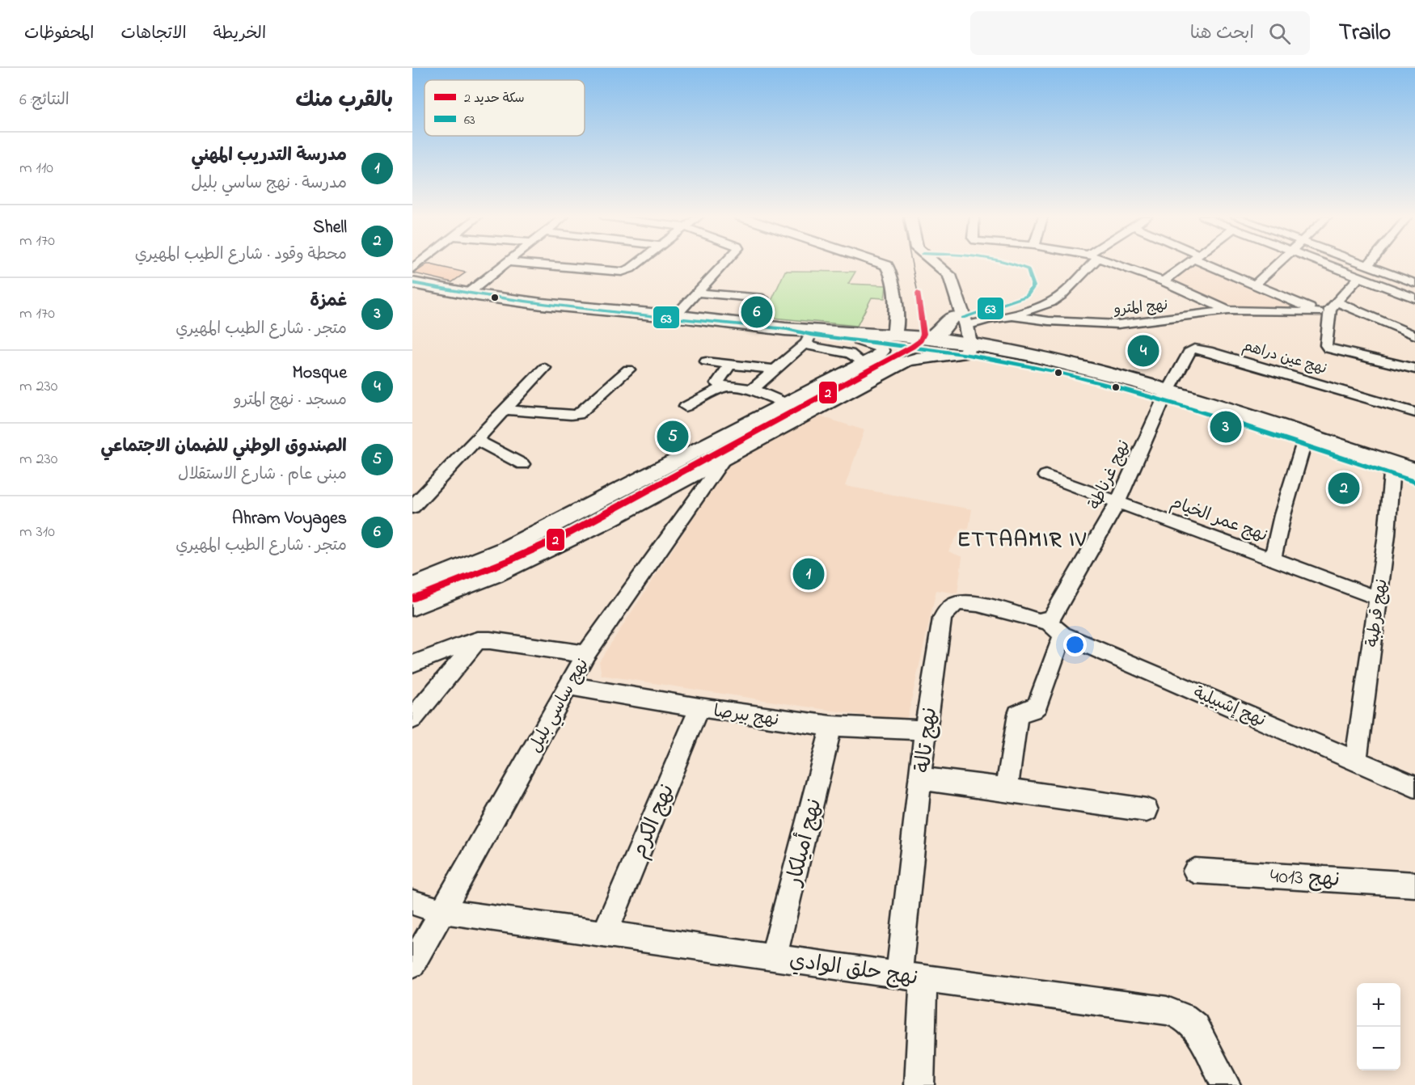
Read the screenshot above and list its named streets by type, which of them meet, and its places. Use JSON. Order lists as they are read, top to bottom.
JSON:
{
  "streets": {
    "street": [
      "نهج المترو",
      "نهج عين دراهم",
      "نهج غرناطة",
      "نهج عمر الخيام",
      "نهج قرطبة",
      "نهج ساسي بليل",
      "نهج إشبيلية",
      "نهج بيرصا",
      "نهج تالة",
      "نهج الكرم",
      "نهج أميلكار",
      "نهج 4013",
      "نهج حلق الوادي"
    ]
  },
  "crossings": [
    ["نهج عين دراهم", "نهج غرناطة"],
    ["نهج غرناطة", "نهج عمر الخيام"],
    ["نهج غرناطة", "نهج إشبيلية"],
    ["نهج غرناطة", "نهج تالة"],
    ["نهج عمر الخيام", "نهج قرطبة"],
    ["نهج قرطبة", "نهج إشبيلية"],
    ["نهج ساسي بليل", "نهج بيرصا"],
    ["نهج ساسي بليل", "نهج حلق الوادي"],
    ["نهج إشبيلية", "نهج تالة"],
    ["نهج بيرصا", "نهج تالة"],
    ["نهج بيرصا", "نهج الكرم"],
    ["نهج بيرصا", "نهج أميلكار"],
    ["نهج تالة", "نهج حلق الوادي"],
    ["نهج الكرم", "نهج حلق الوادي"],
    ["نهج أميلكار", "نهج حلق الوادي"]
  ],
  "districts": ["ETTAAMIR IV"],
  "lines": ["transit line 63", "rail line 2"],
  "legend": ["سكة حديد 2", "63"],
  "page": {
    "header": "Trailo",
    "search": "ابحث هنا",
    "nav": ["الخريطة", "الاتجاهات", "المحفوظات"],
    "heading": ["بالقرب منك", "النتائج: 6"],
    "list": [
      {
        "mark": "1",
        "name": "مدرسة التدريب المهني",
        "note": "مدرسة · نهج ساسي بليل",
        "value": "110 m"
      },
      {
        "mark": "2",
        "name": "Shell",
        "note": "محطة وقود · شارع الطيب المهيري",
        "value": "170 m"
      },
      {
        "mark": "3",
        "name": "غمزة",
        "note": "متجر · شارع الطيب المهيري",
        "value": "170 m"
      },
      {
        "mark": "4",
        "name": "Mosque",
        "note": "مسجد · نهج المترو",
        "value": "230 m"
      },
      {
        "mark": "5",
        "name": "الصندوق الوطني للضمان الاجتماعي",
        "note": "مبنى عام · شارع الاستقلال",
        "value": "230 m"
      },
      {
        "mark": "6",
        "name": "Ahram Voyages",
        "note": "متجر · شارع الطيب المهيري",
        "value": "310 m"
      }
    ],
    "pins": [
      "6",
      "4",
      "3",
      "5",
      "2",
      "1"
    ],
    "map_buttons": ["+", "−"]
  }
}
